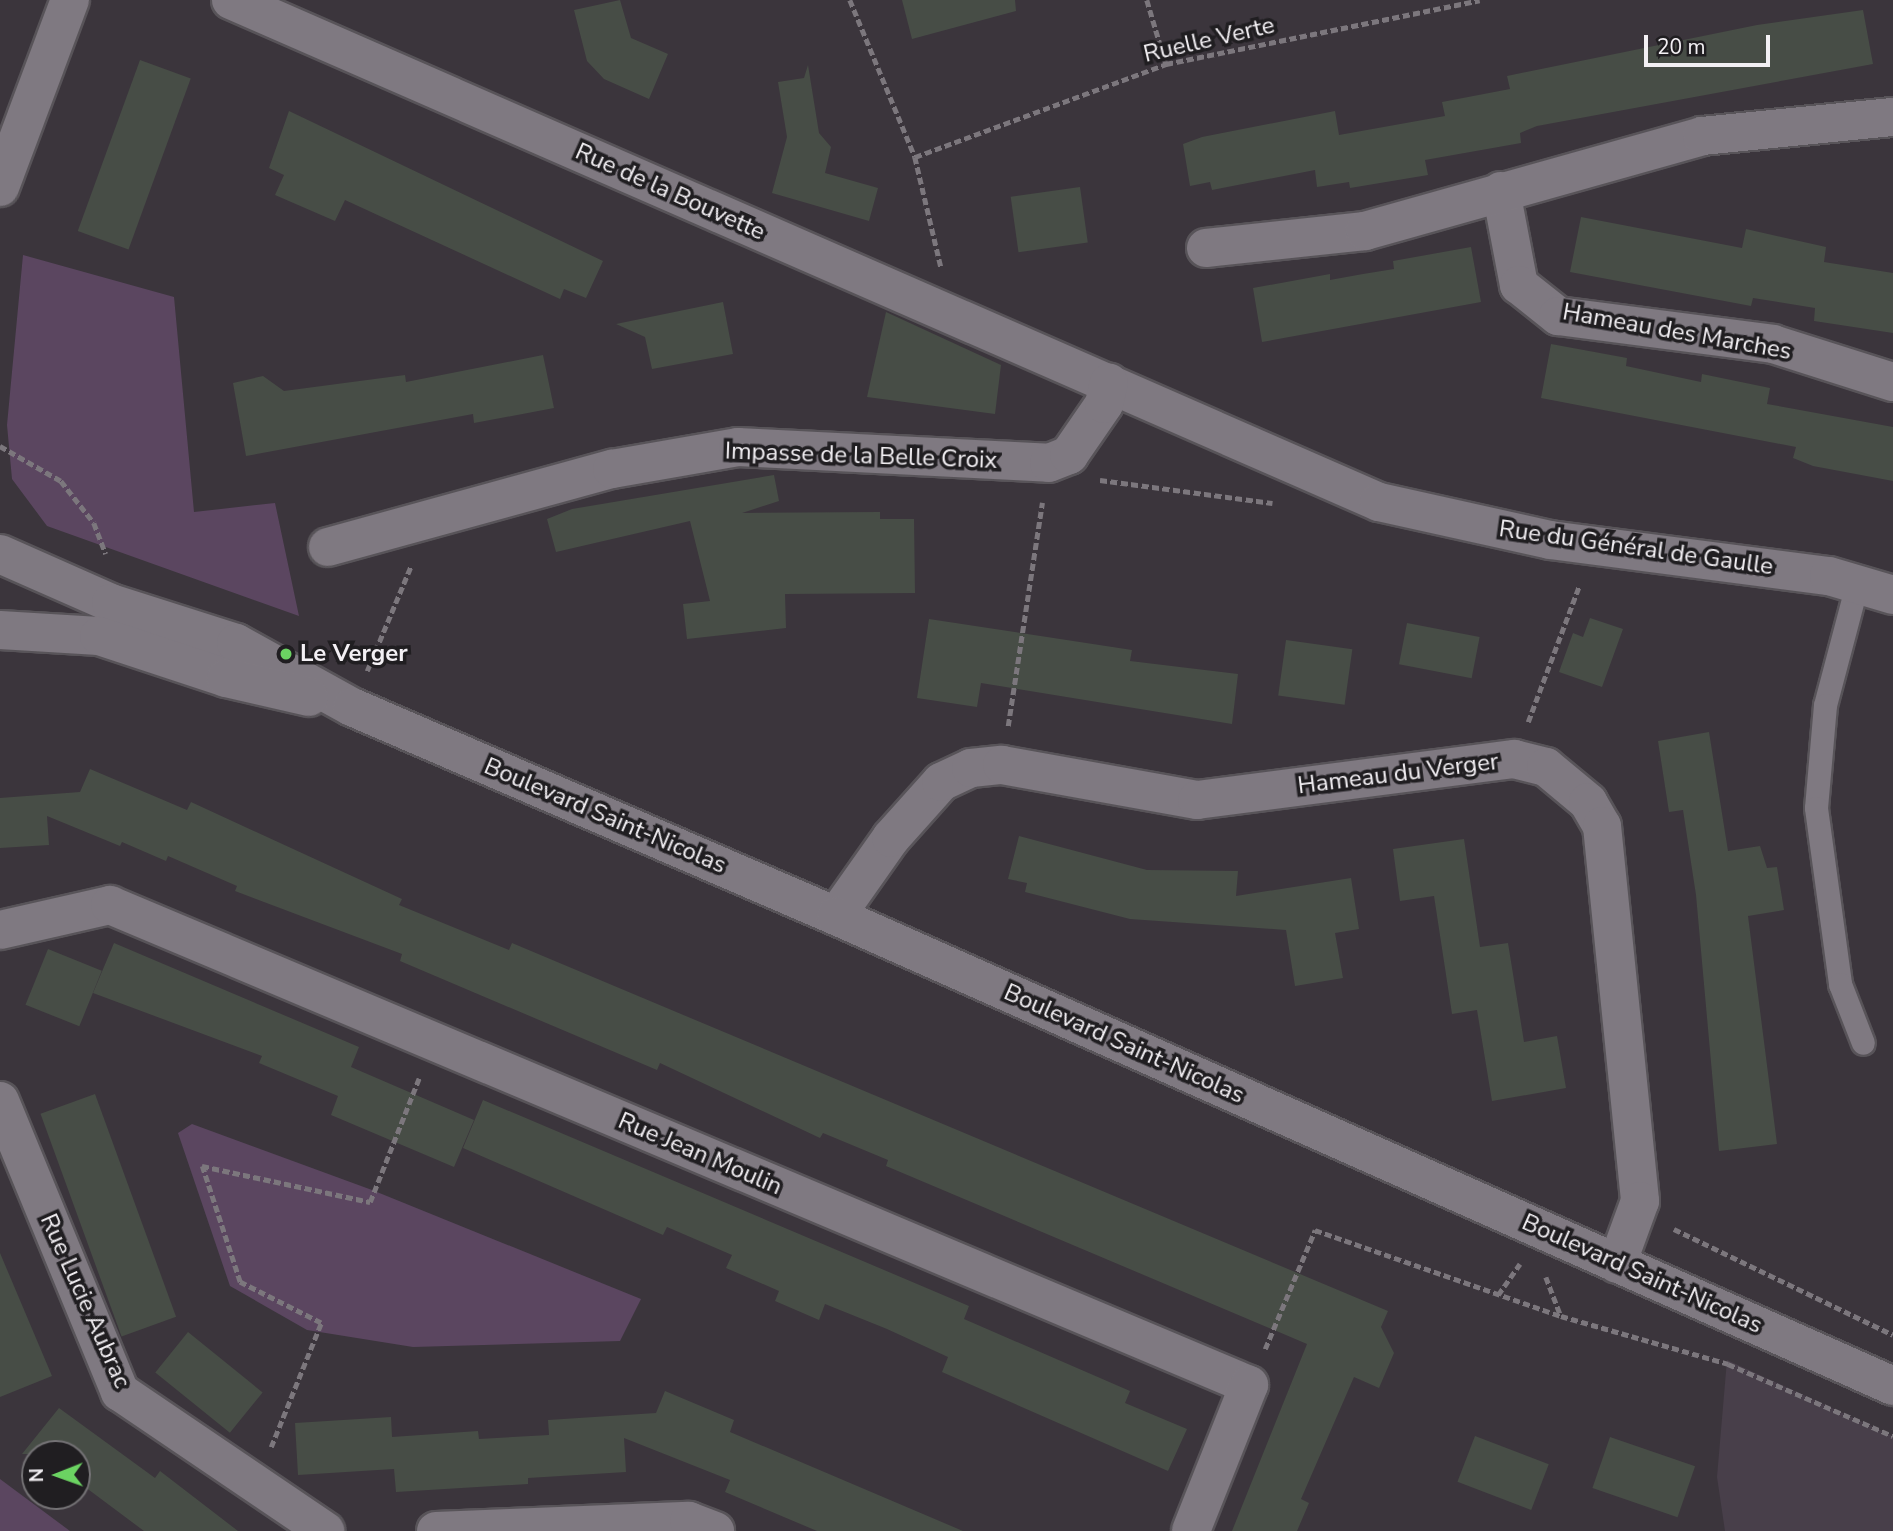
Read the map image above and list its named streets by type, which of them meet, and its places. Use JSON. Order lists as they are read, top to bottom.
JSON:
{
  "streets": {
    "street": [
      "Rue de la Bouvette",
      "Hameau des Marches",
      "Impasse de la Belle Croix",
      "Rue du Général de Gaulle",
      "Hameau du Verger",
      "Boulevard Saint-Nicolas",
      "Rue Jean Moulin",
      "Rue Lucie Aubrac"
    ],
    "path": ["Ruelle Verte"]
  },
  "crossings": [
    ["Rue de la Bouvette", "Rue du Général de Gaulle"],
    ["Hameau du Verger", "Boulevard Saint-Nicolas"]
  ],
  "places": ["Le Verger"],
  "scale_bar": "20 m",
  "north": "left"
}
